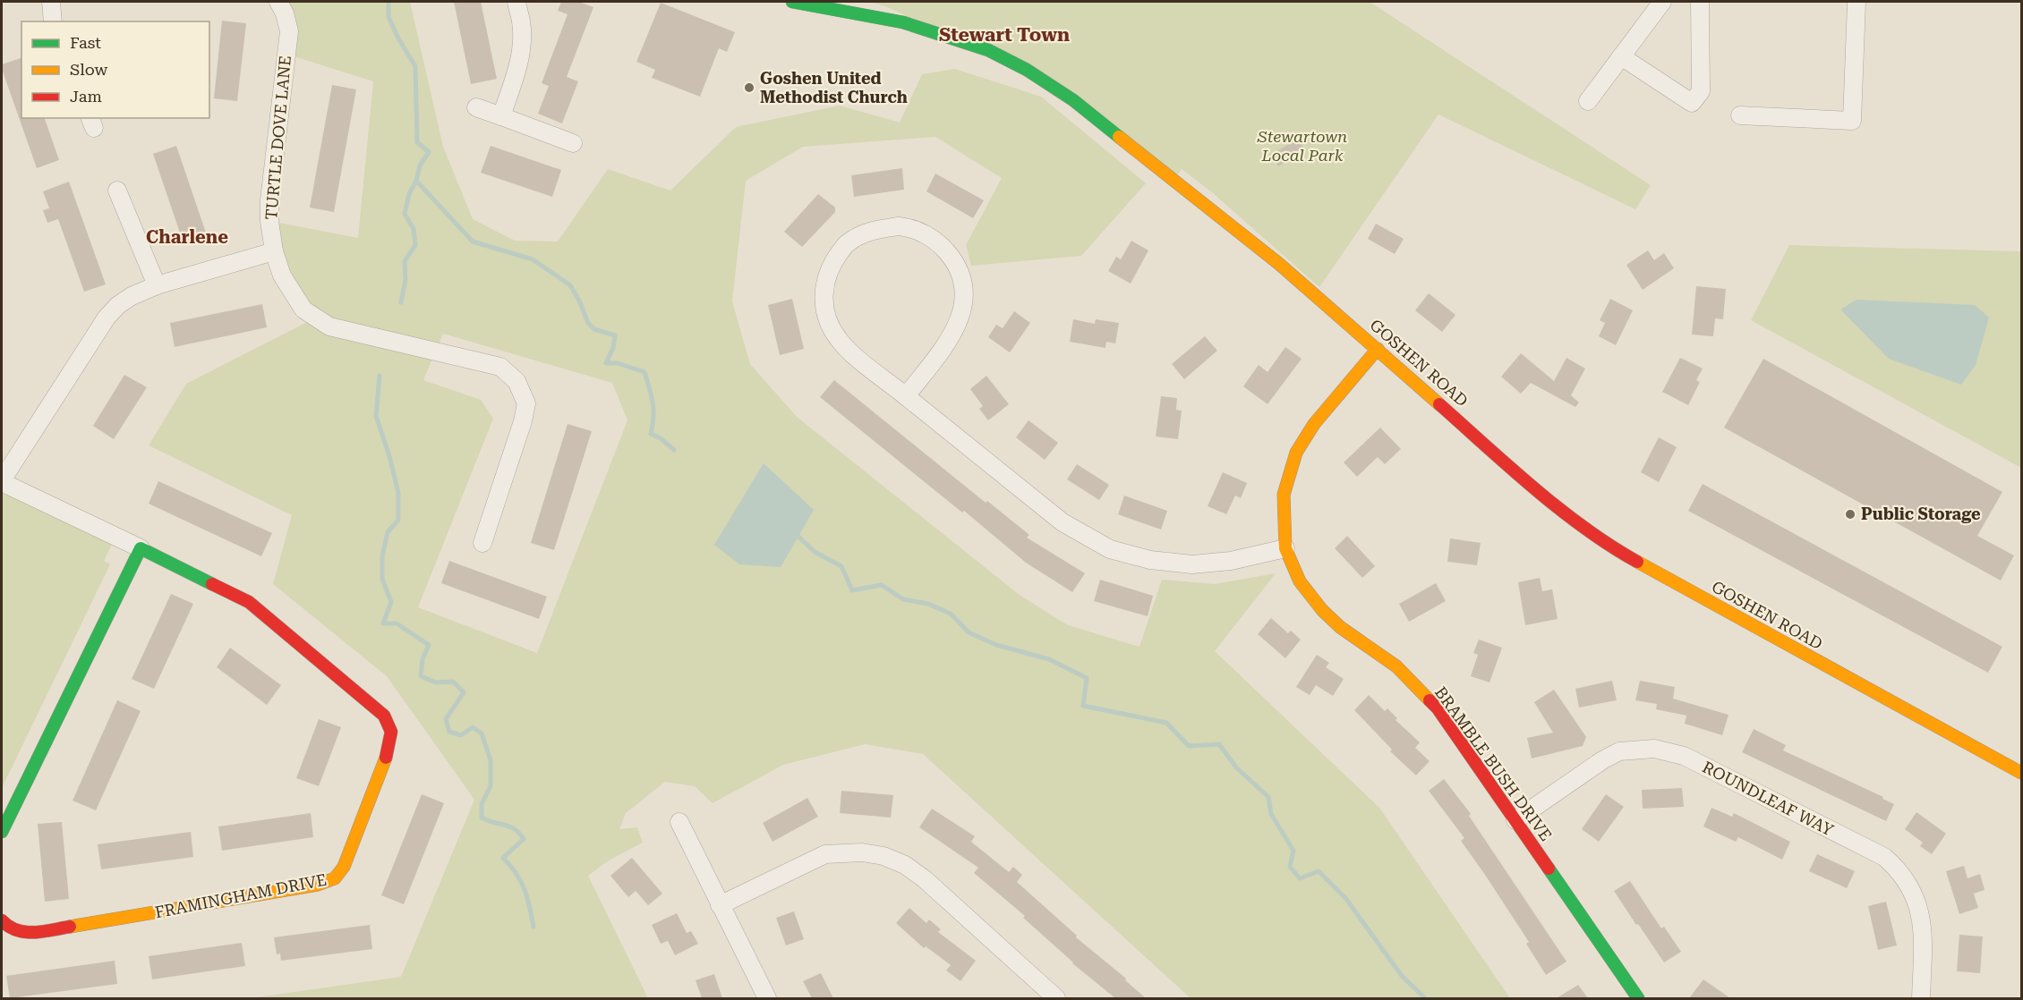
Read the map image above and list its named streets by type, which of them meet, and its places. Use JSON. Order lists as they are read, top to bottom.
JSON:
{
  "streets": {
    "street": [
      "TURTLE DOVE LANE",
      "GOSHEN ROAD",
      "BRAMBLE BUSH DRIVE",
      "ROUNDLEAF WAY",
      "FRAMINGHAM DRIVE"
    ]
  },
  "crossings": [
    ["GOSHEN ROAD", "BRAMBLE BUSH DRIVE"],
    ["BRAMBLE BUSH DRIVE", "ROUNDLEAF WAY"]
  ],
  "districts": ["Stewart Town", "Charlene"],
  "parks": ["Stewartown Local Park"],
  "places": ["Goshen United Methodist Church", "Public Storage"],
  "legend": ["Fast", "Slow", "Jam"]
}
